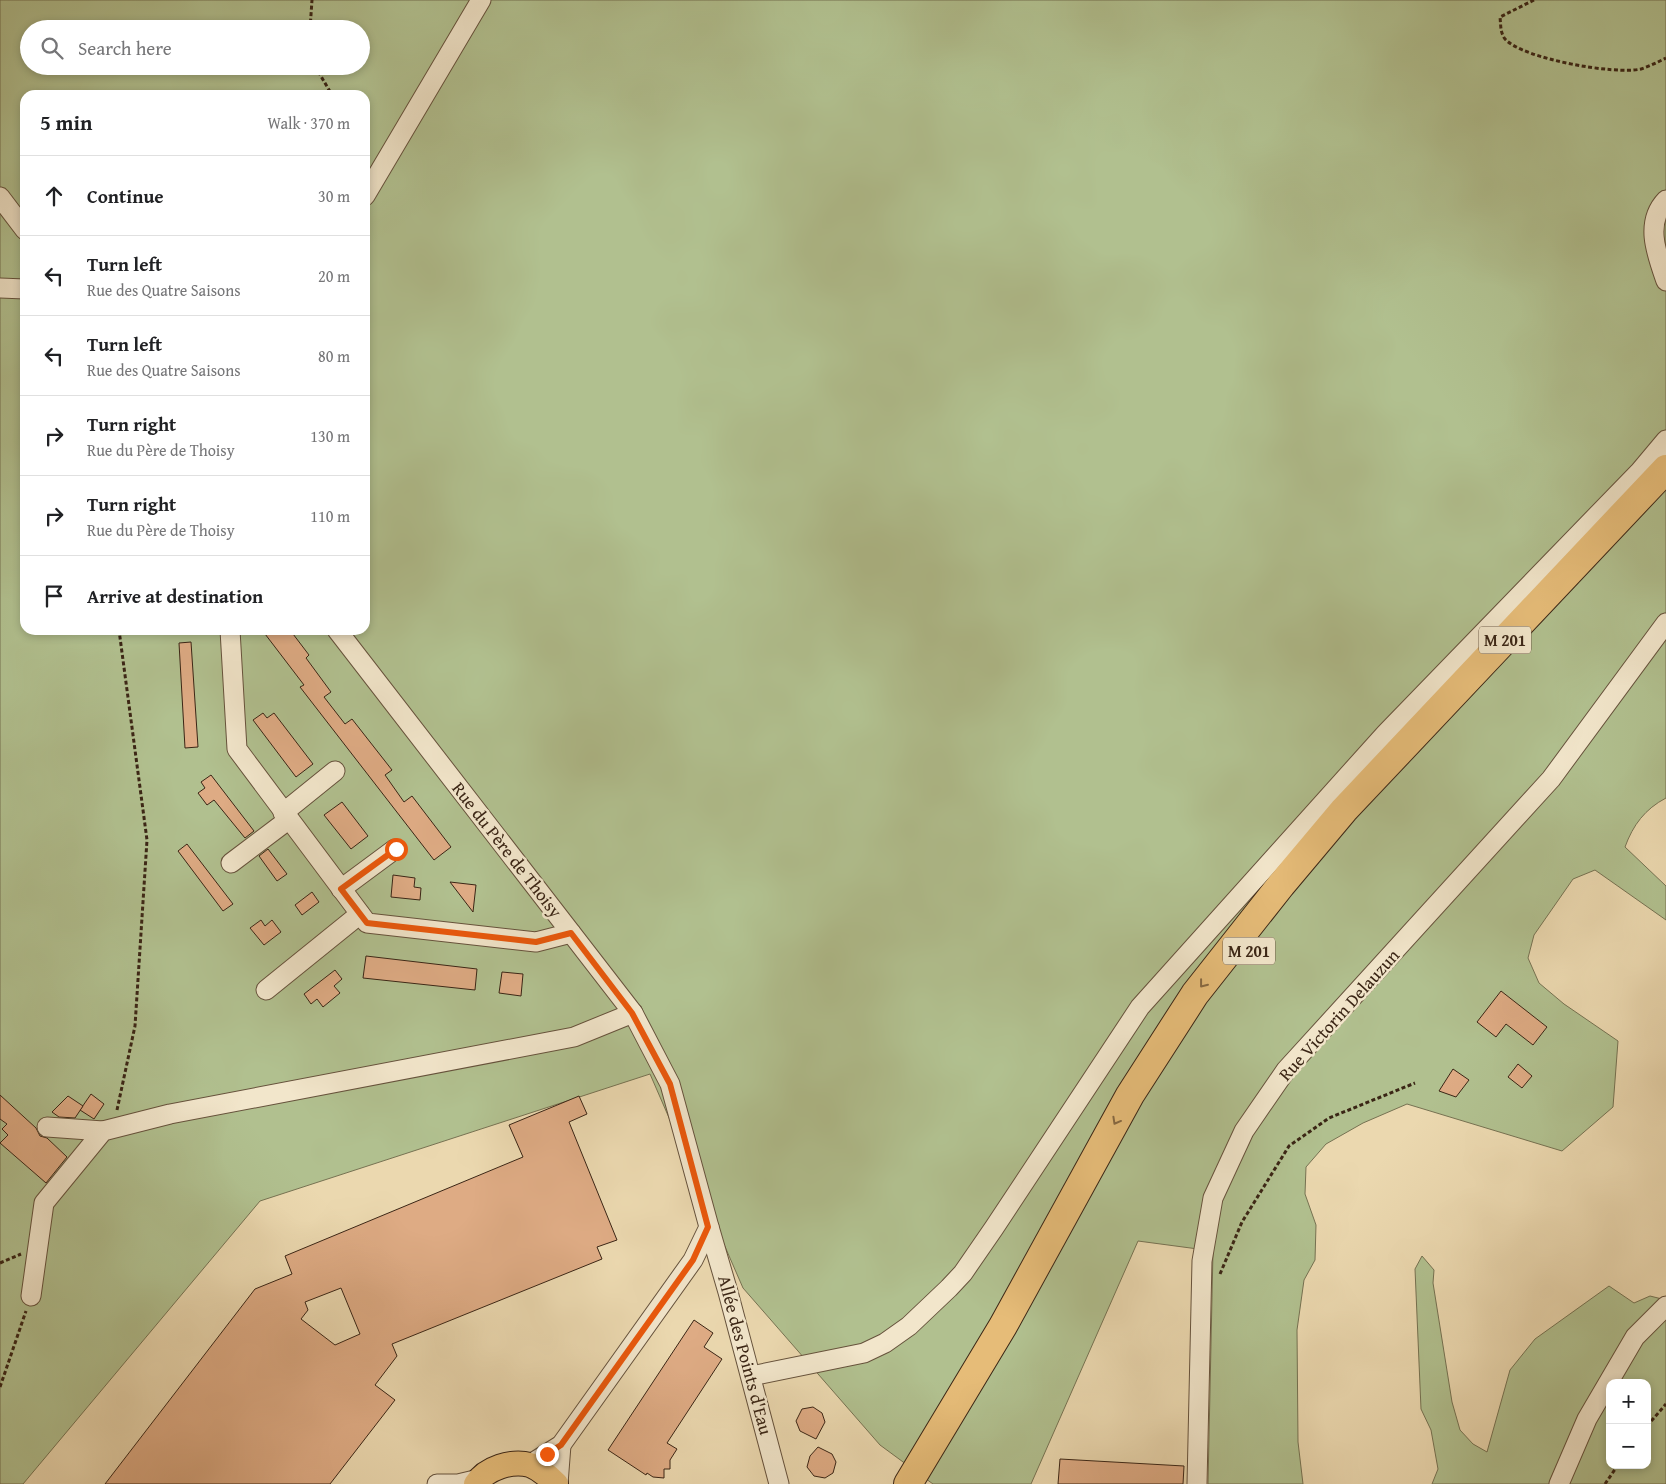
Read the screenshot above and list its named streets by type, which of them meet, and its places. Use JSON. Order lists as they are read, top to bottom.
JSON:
{
  "streets": {
    "highway": ["M 201"],
    "street": ["Rue du Père de Thoisy", "Rue Victorin Delauzun", "Allée des Points d'Eau"]
  },
  "crossings": [
    ["Rue du Père de Thoisy", "Allée des Points d'Eau"]
  ],
  "page": {
    "search": "Search here",
    "heading": ["5 min", "Walk · 370 m"],
    "list": [
      ["Continue", "30 m"],
      ["Turn left", "Rue des Quatre Saisons", "20 m"],
      ["Turn left", "Rue des Quatre Saisons", "80 m"],
      ["Turn right", "Rue du Père de Thoisy", "130 m"],
      ["Turn right", "Rue du Père de Thoisy", "110 m"],
      "Arrive at destination"
    ],
    "map_buttons": ["+", "−"]
  }
}
